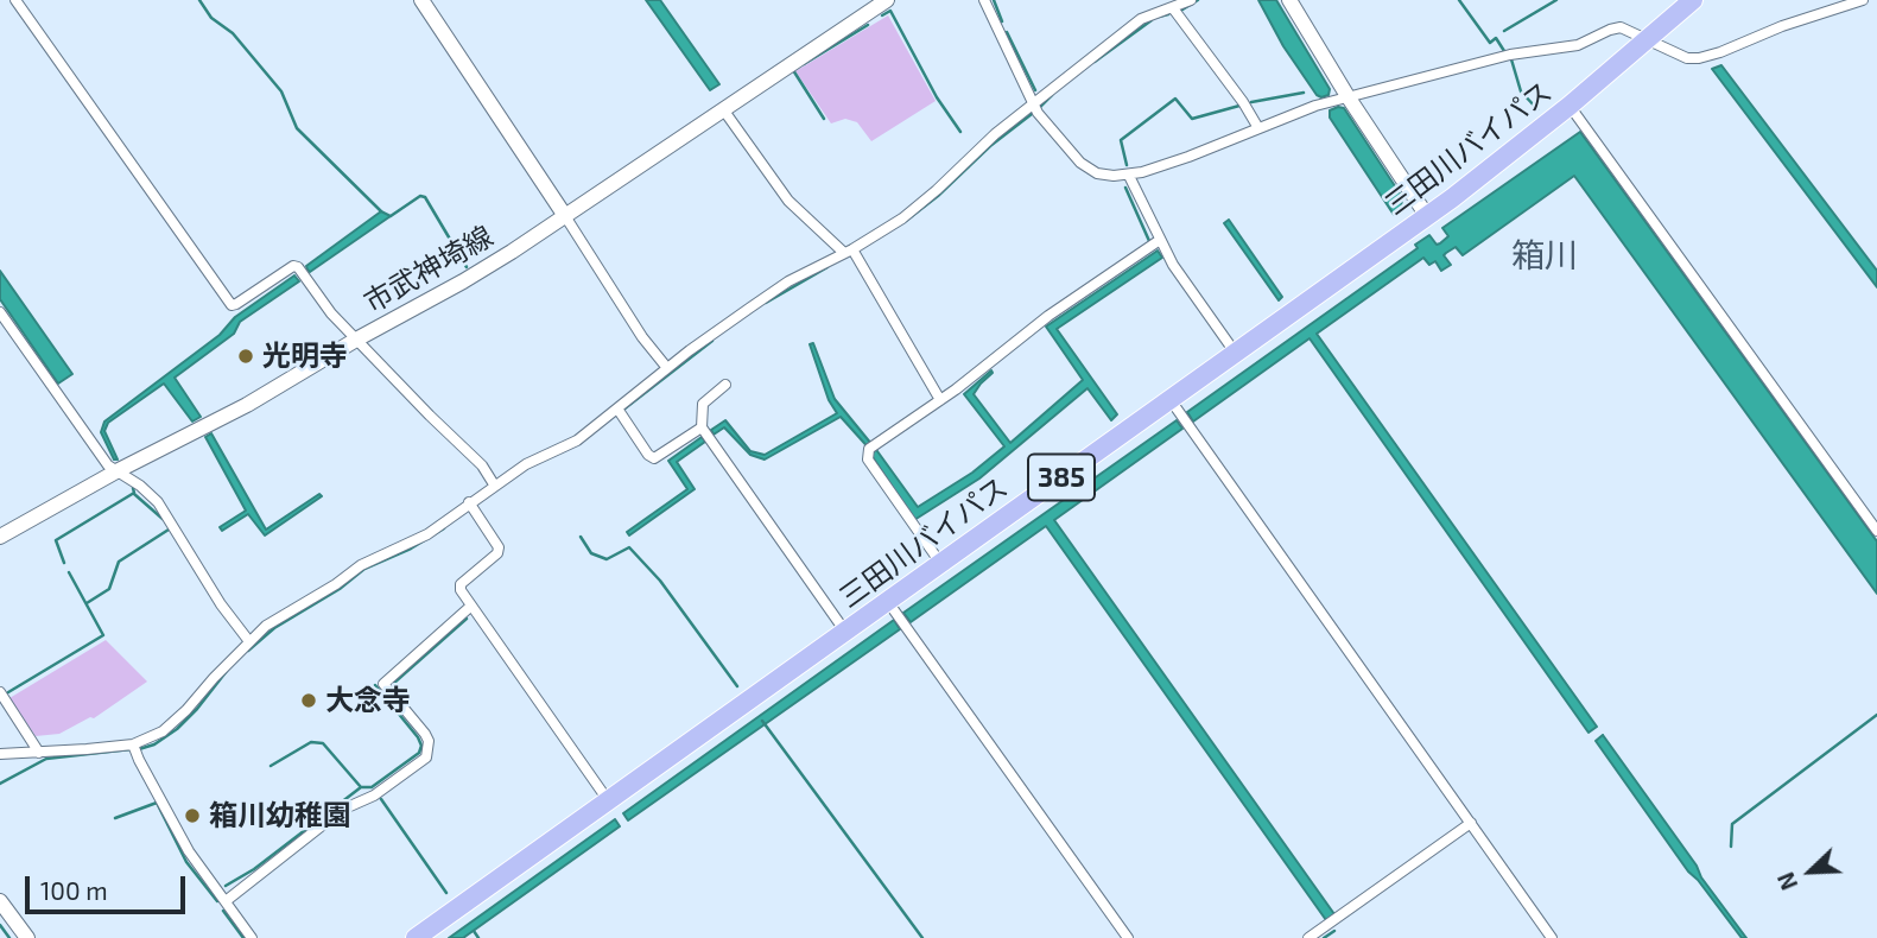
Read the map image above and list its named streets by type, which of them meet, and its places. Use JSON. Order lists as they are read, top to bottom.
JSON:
{
  "streets": {
    "highway": ["三田川バイパス", "385"],
    "main road": ["市武神埼線"]
  },
  "districts": ["箱川"],
  "places": ["光明寺", "大念寺", "箱川幼稚園"],
  "scale_bar": "100 m",
  "north": "bottom left"
}
